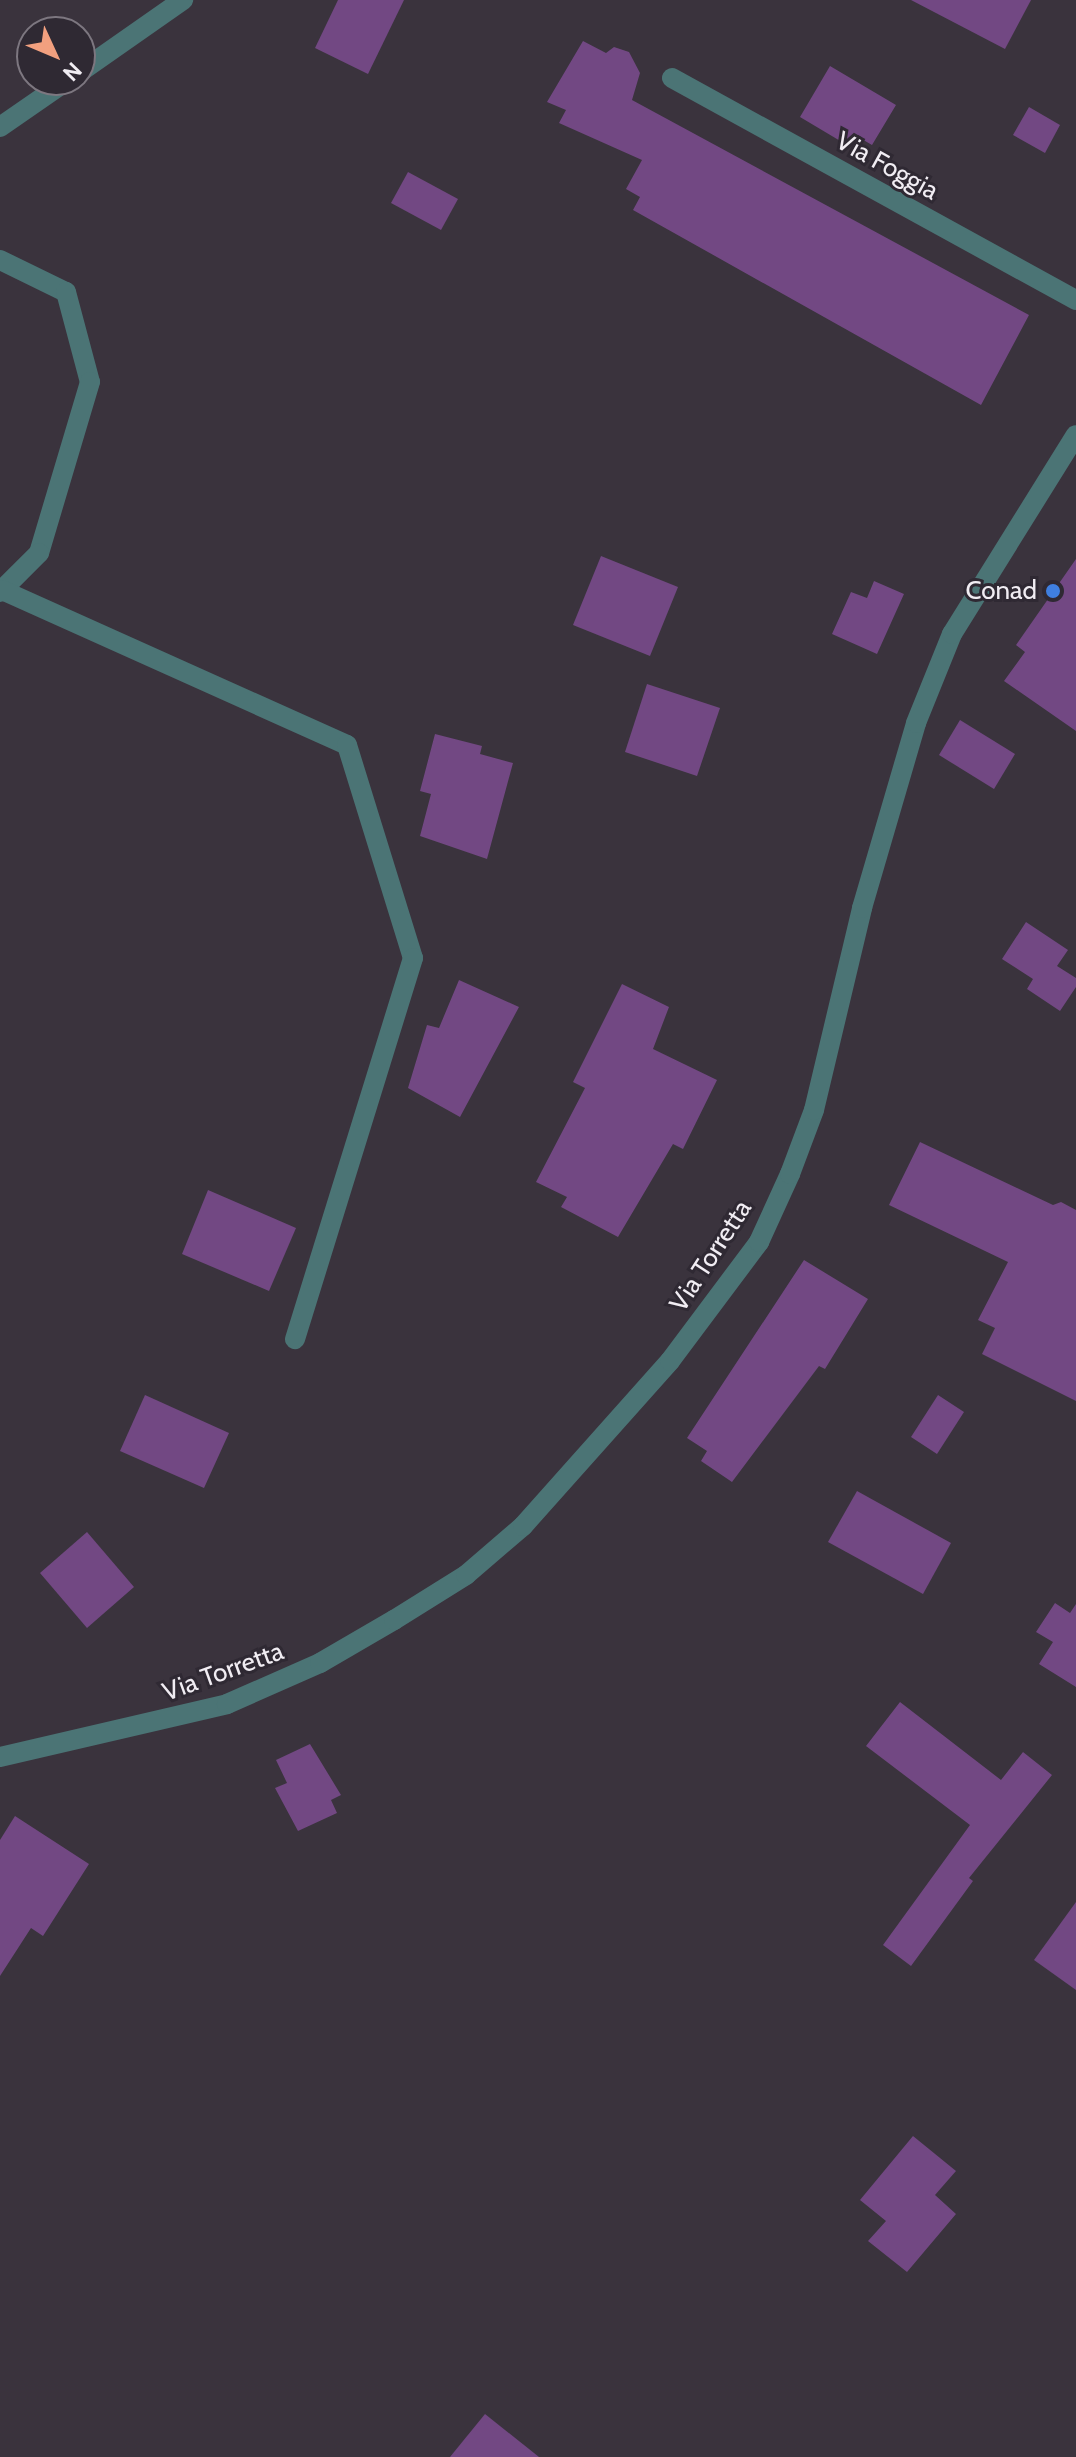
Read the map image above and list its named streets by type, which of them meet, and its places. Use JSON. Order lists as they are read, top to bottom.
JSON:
{
  "streets": {
    "street": ["Via Foggia", "Via Torretta"]
  },
  "places": ["Conad"],
  "north": "bottom right"
}
